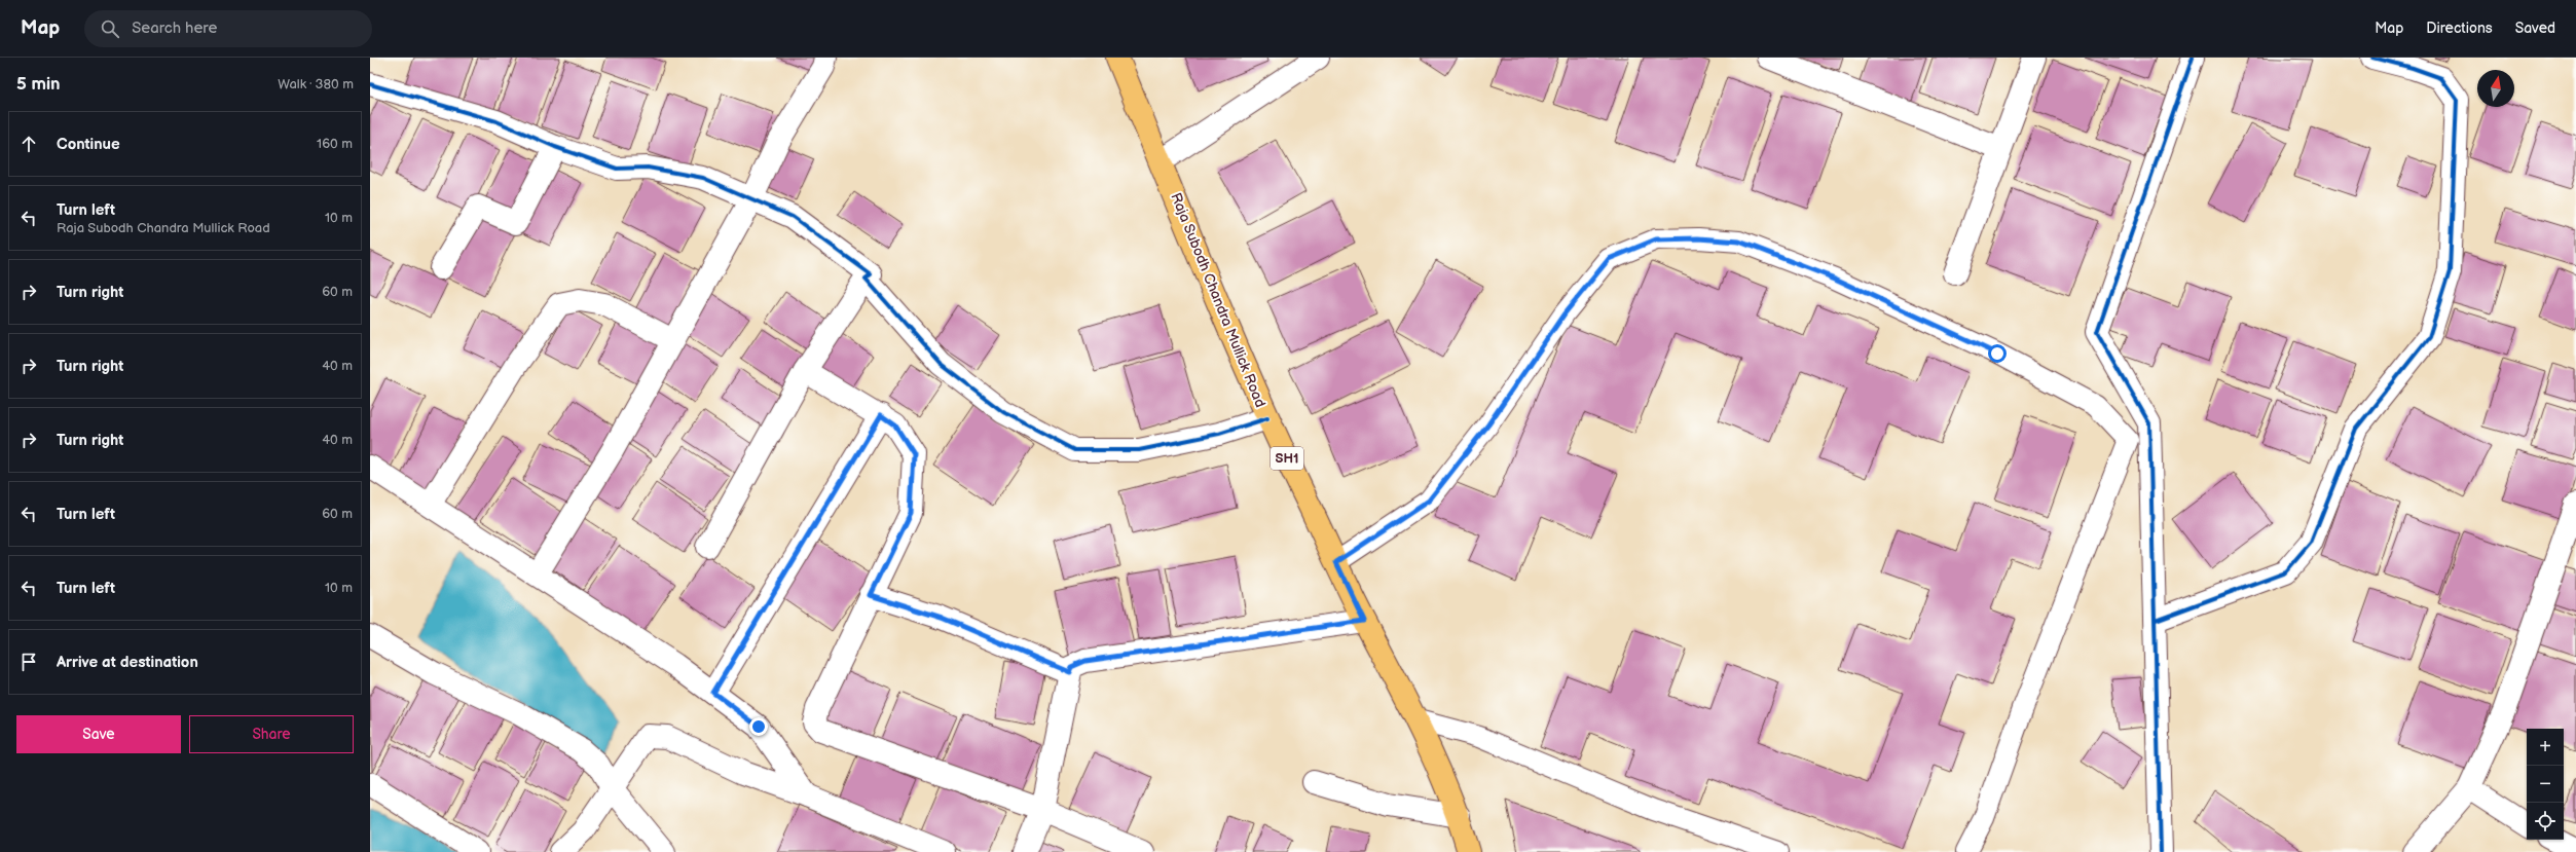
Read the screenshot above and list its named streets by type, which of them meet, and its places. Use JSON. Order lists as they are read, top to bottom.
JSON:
{
  "streets": {
    "main road": ["Raja Subodh Chandra Mullick Road", "SH1"]
  },
  "north": "top",
  "page": {
    "header": "Map",
    "search": "Search here",
    "nav": ["Map", "Directions", "Saved"],
    "heading": ["5 min", "Walk · 380 m"],
    "list": [
      ["Continue", "160 m"],
      ["Turn left", "Raja Subodh Chandra Mullick Road", "10 m"],
      ["Turn right", "60 m"],
      ["Turn right", "40 m"],
      ["Turn right", "40 m"],
      ["Turn left", "60 m"],
      ["Turn left", "10 m"],
      "Arrive at destination"
    ],
    "buttons": ["Save", "Share"],
    "map_buttons": ["+", "−"]
  }
}
